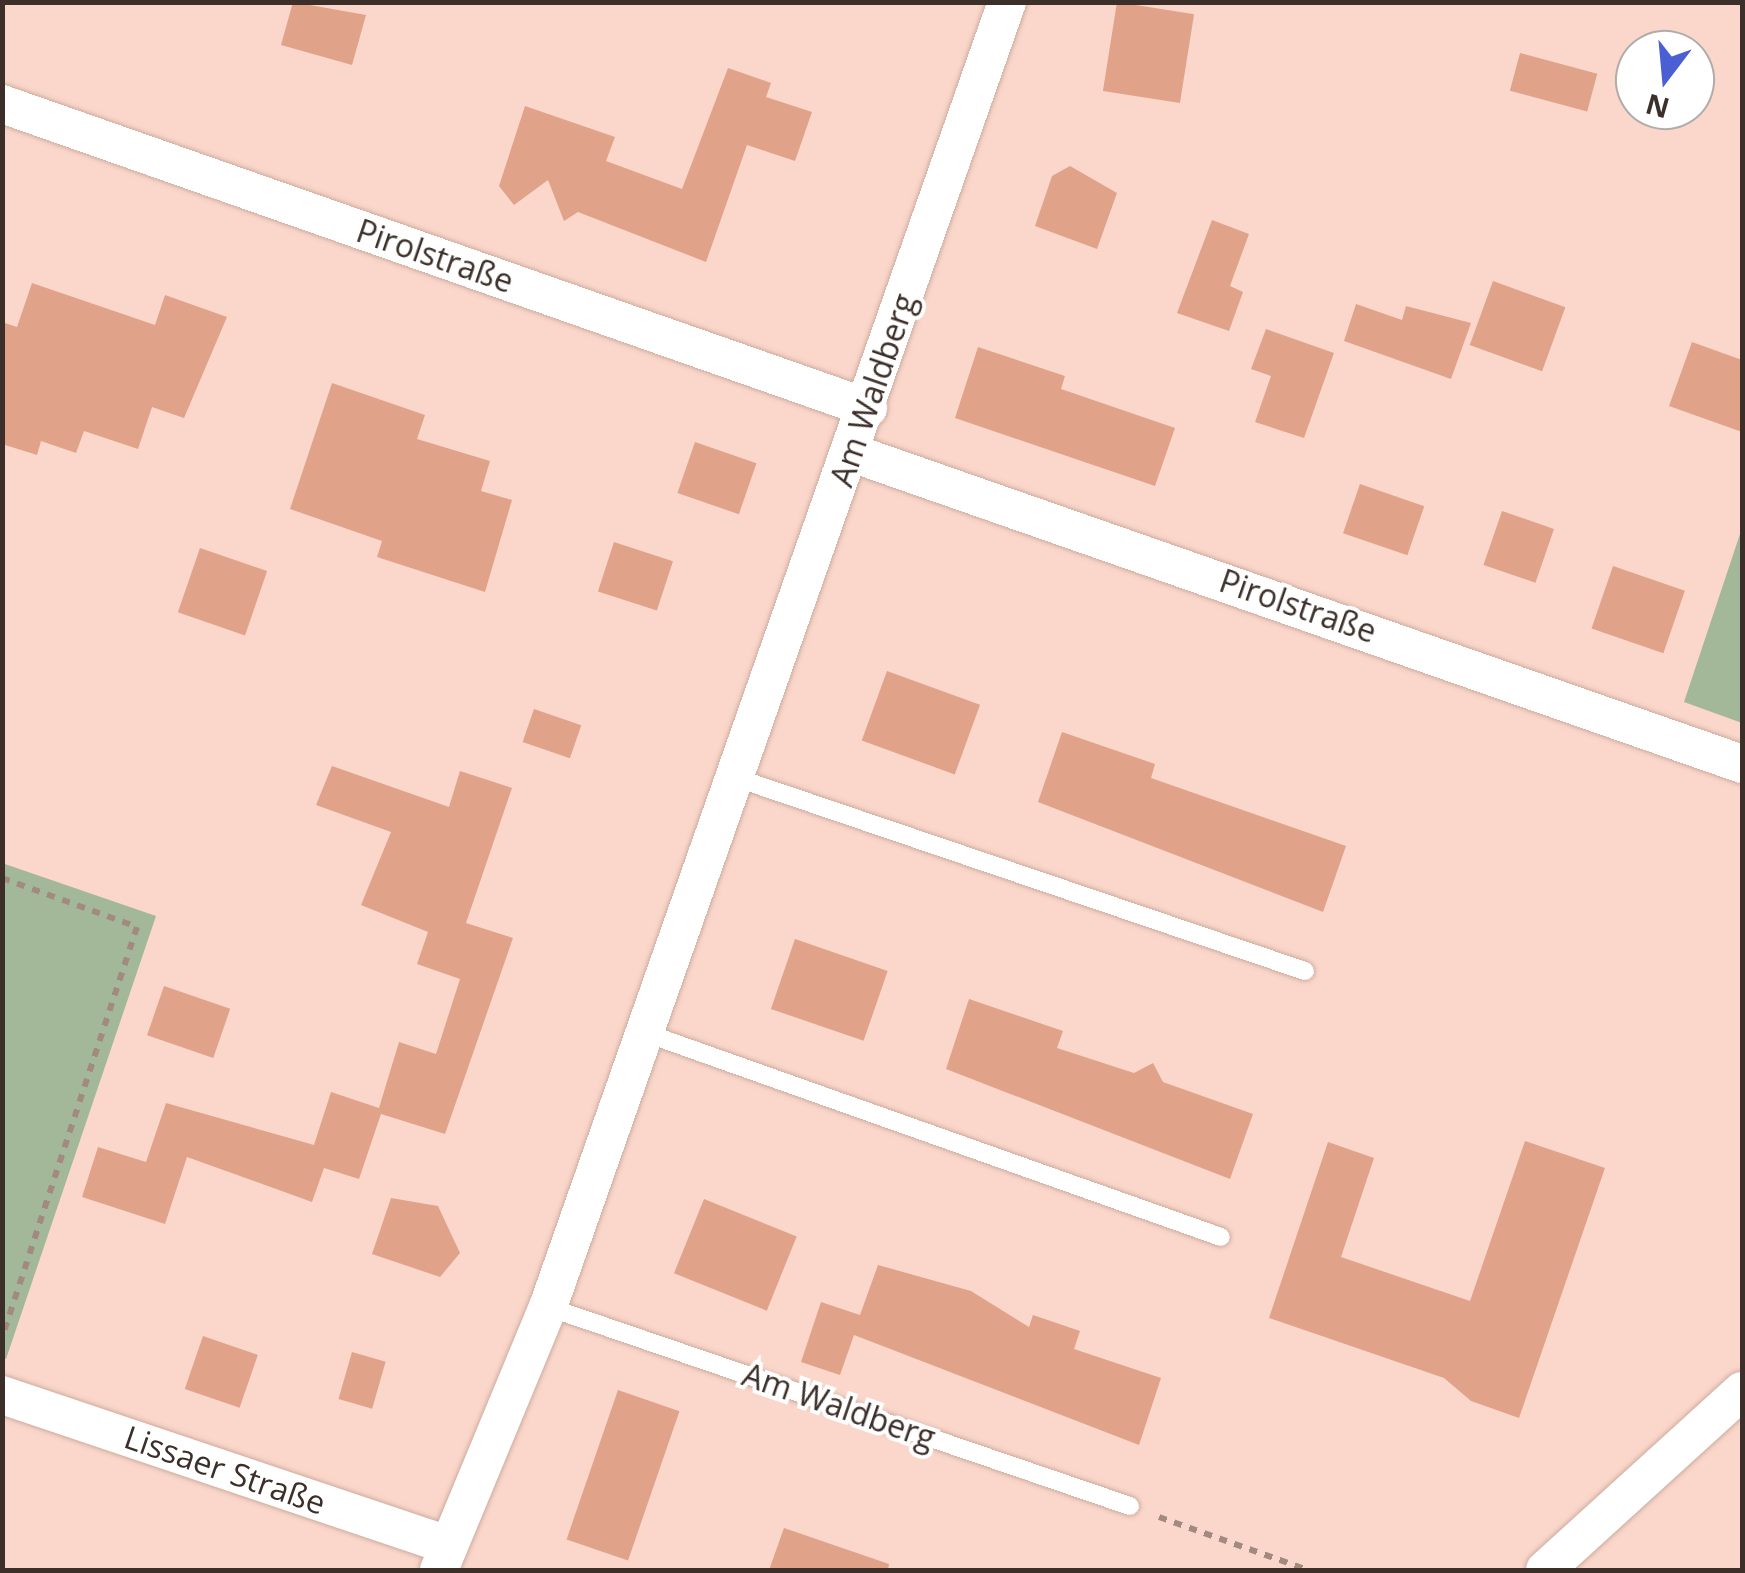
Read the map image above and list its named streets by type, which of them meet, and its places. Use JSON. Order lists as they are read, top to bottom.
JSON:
{
  "streets": {
    "street": ["Pirolstraße", "Am Waldberg", "Lissaer Straße"]
  },
  "crossings": [
    ["Pirolstraße", "Am Waldberg"],
    ["Am Waldberg", "Lissaer Straße"]
  ],
  "north": "bottom"
}
